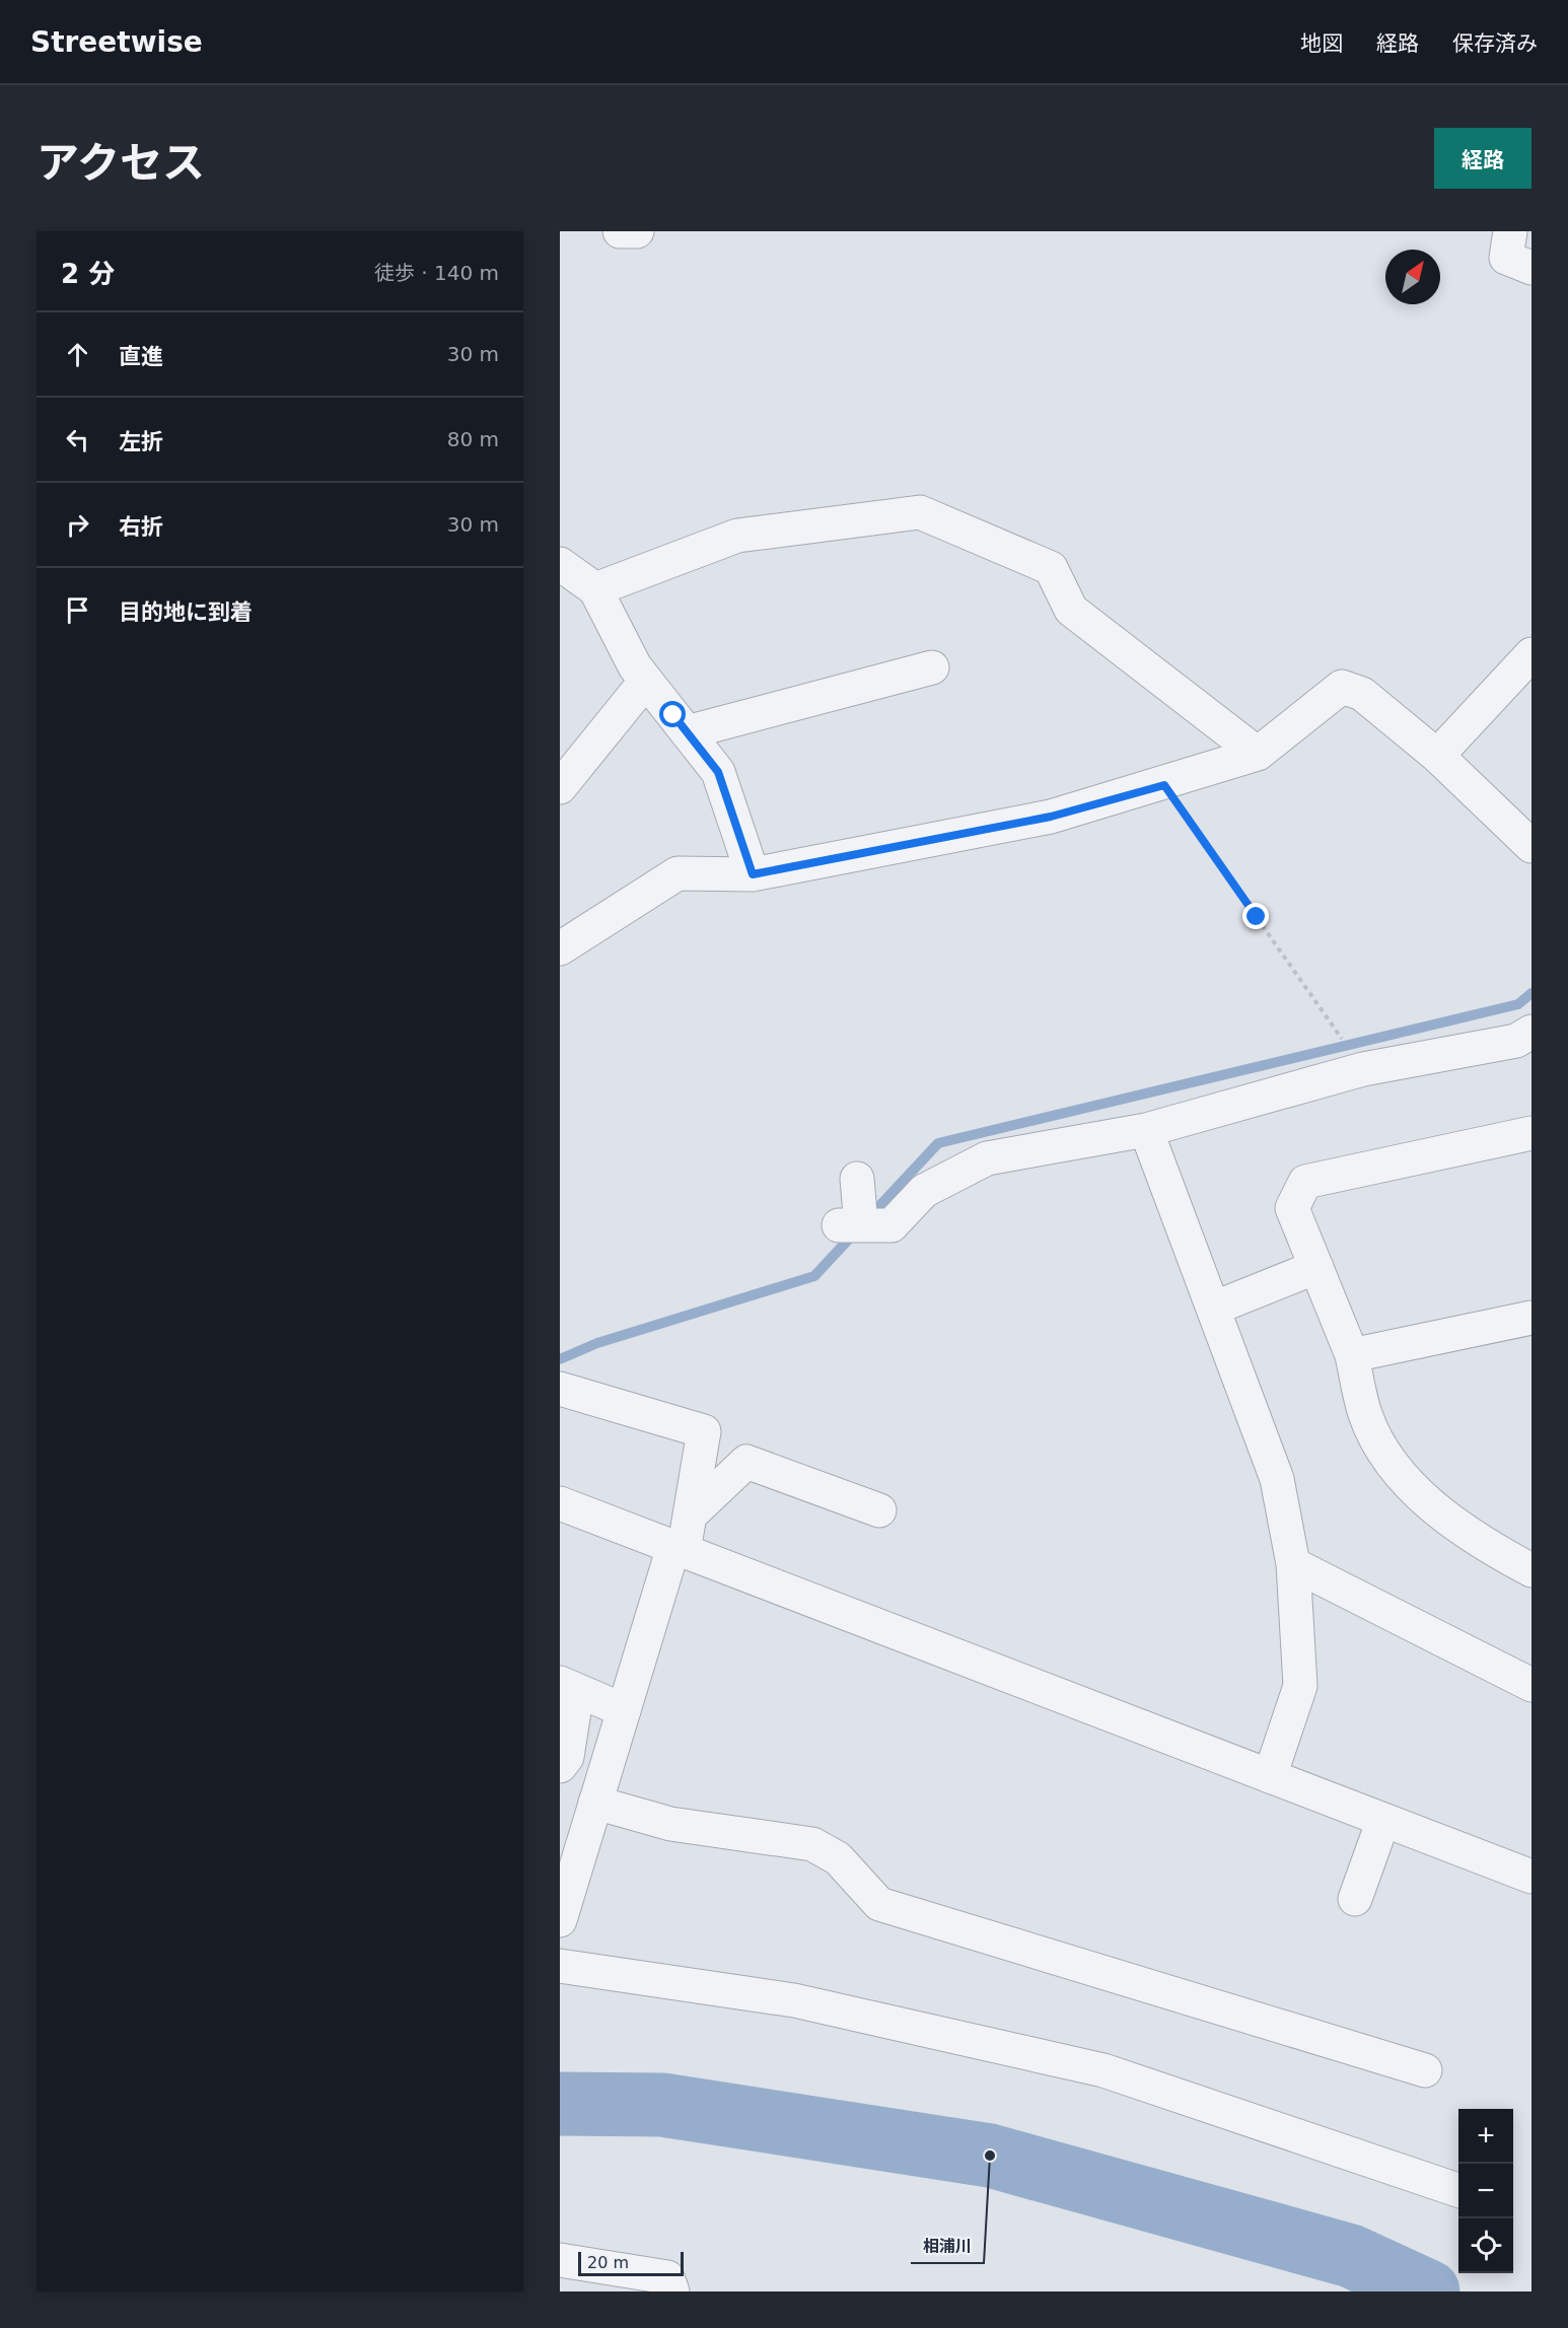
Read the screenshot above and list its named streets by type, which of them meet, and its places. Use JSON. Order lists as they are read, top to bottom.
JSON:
{
  "places": ["相浦川"],
  "scale_bar": "20 m",
  "north": "top right",
  "page": {
    "header": "Streetwise",
    "nav": ["地図", "経路", "保存済み"],
    "title": "アクセス",
    "buttons": "経路",
    "heading": ["2 分", "徒歩 · 140 m"],
    "list": [
      ["直進", "30 m"],
      ["左折", "80 m"],
      ["右折", "30 m"],
      "目的地に到着"
    ],
    "map_buttons": ["+", "−"],
    "scale": "20 m"
  }
}
